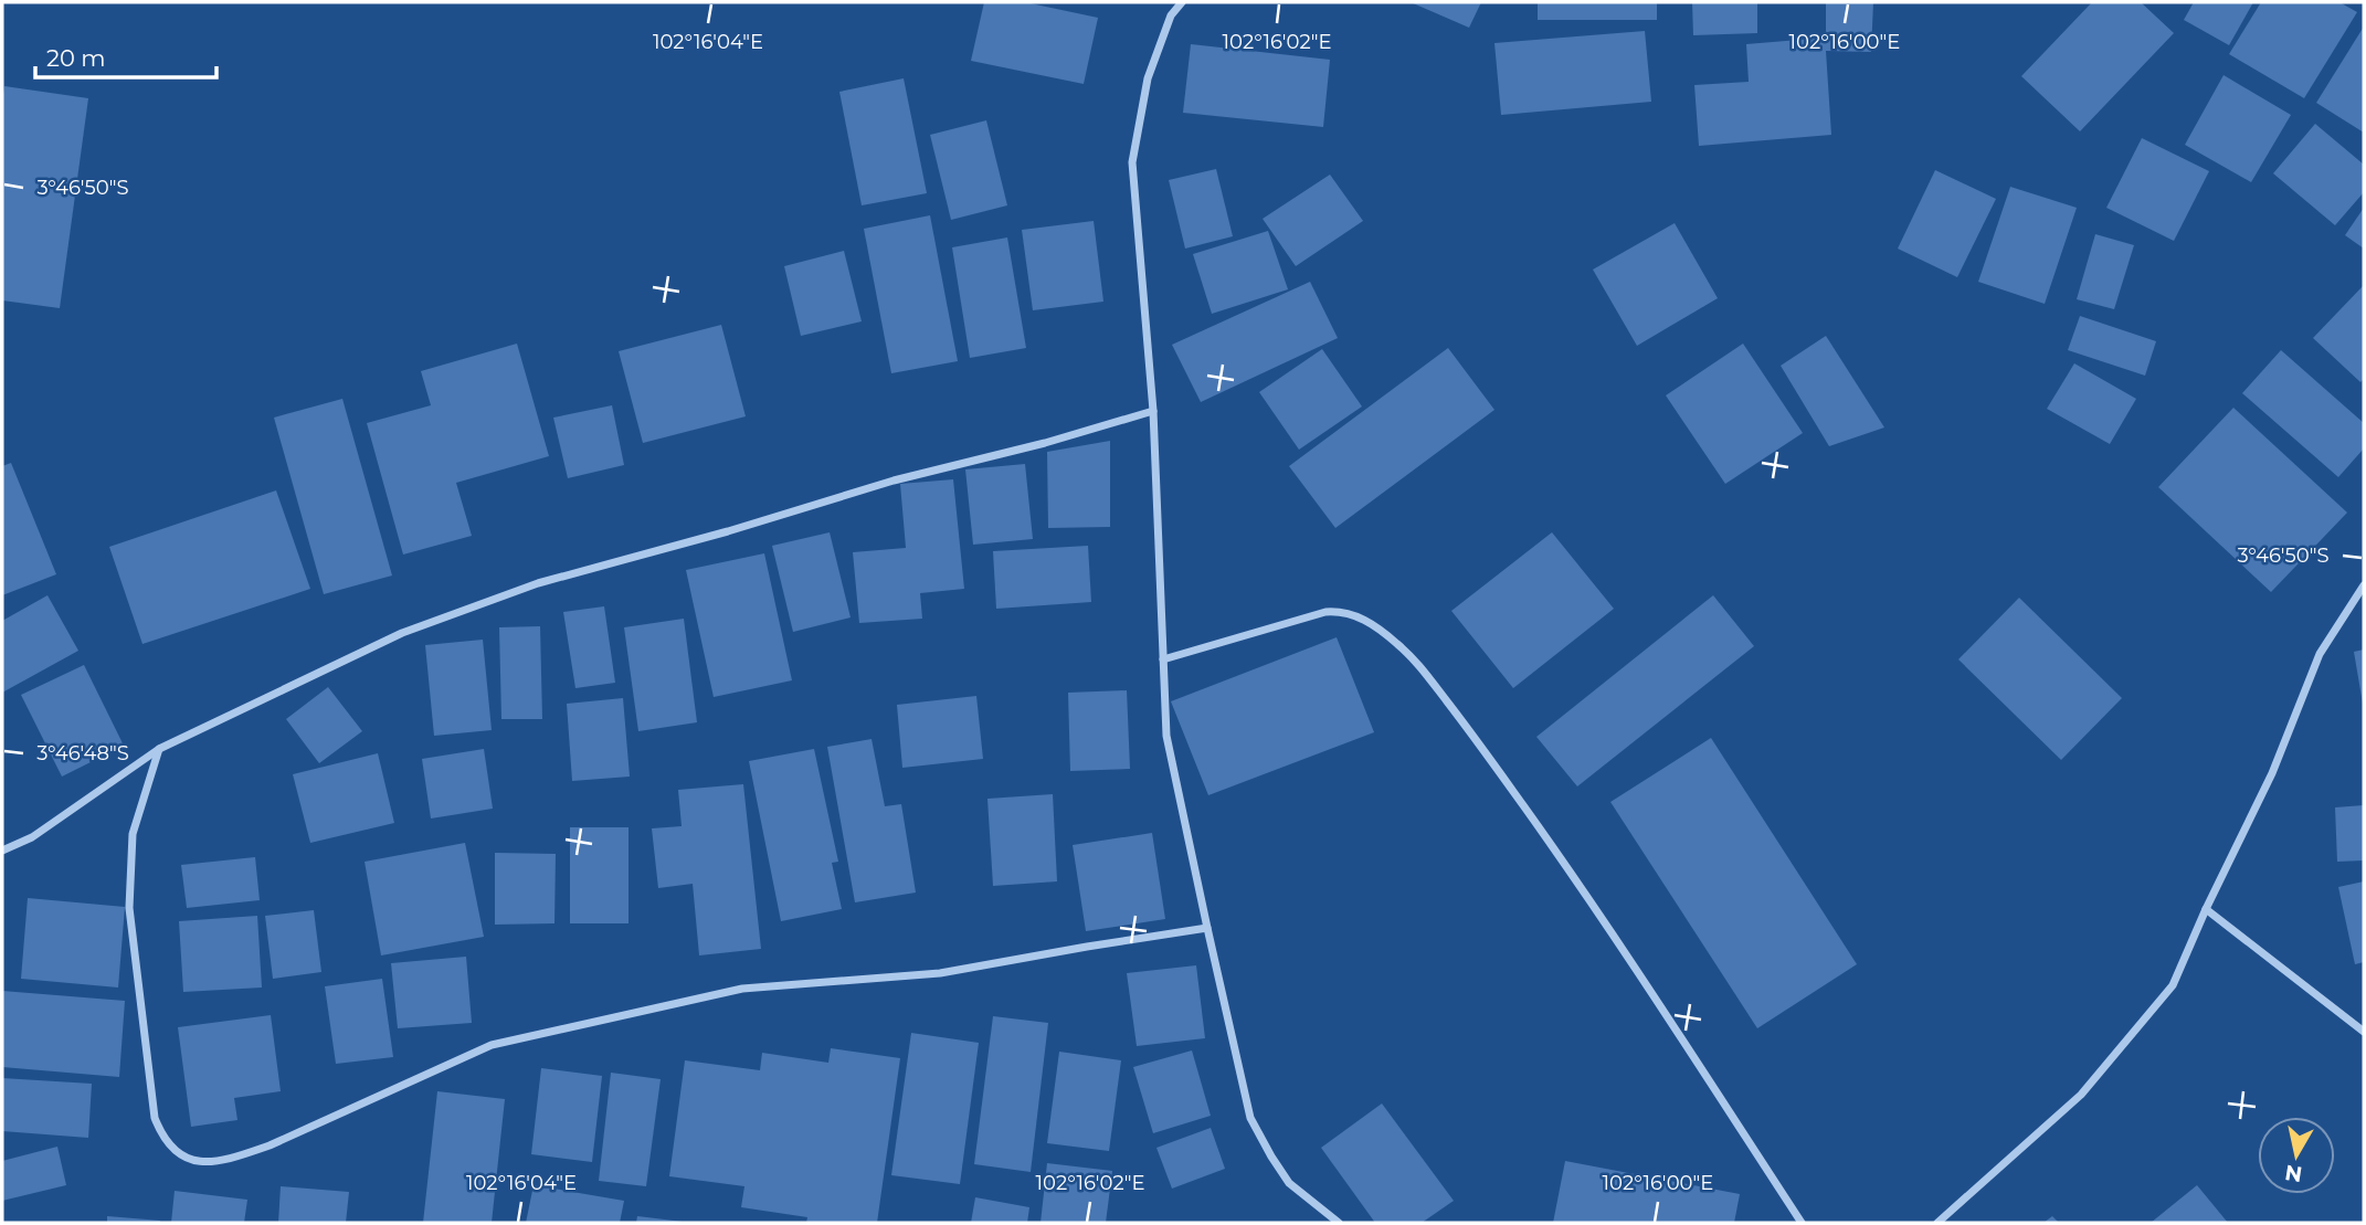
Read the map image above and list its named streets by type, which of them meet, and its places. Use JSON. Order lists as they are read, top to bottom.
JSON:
{
  "scale_bar": "20 m",
  "north": "bottom",
  "coordinates": [
    "102°16'04\"E",
    "102°16'02\"E",
    "102°16'00\"E",
    "3°46'50\"S",
    "3°46'48\"S"
  ]
}
